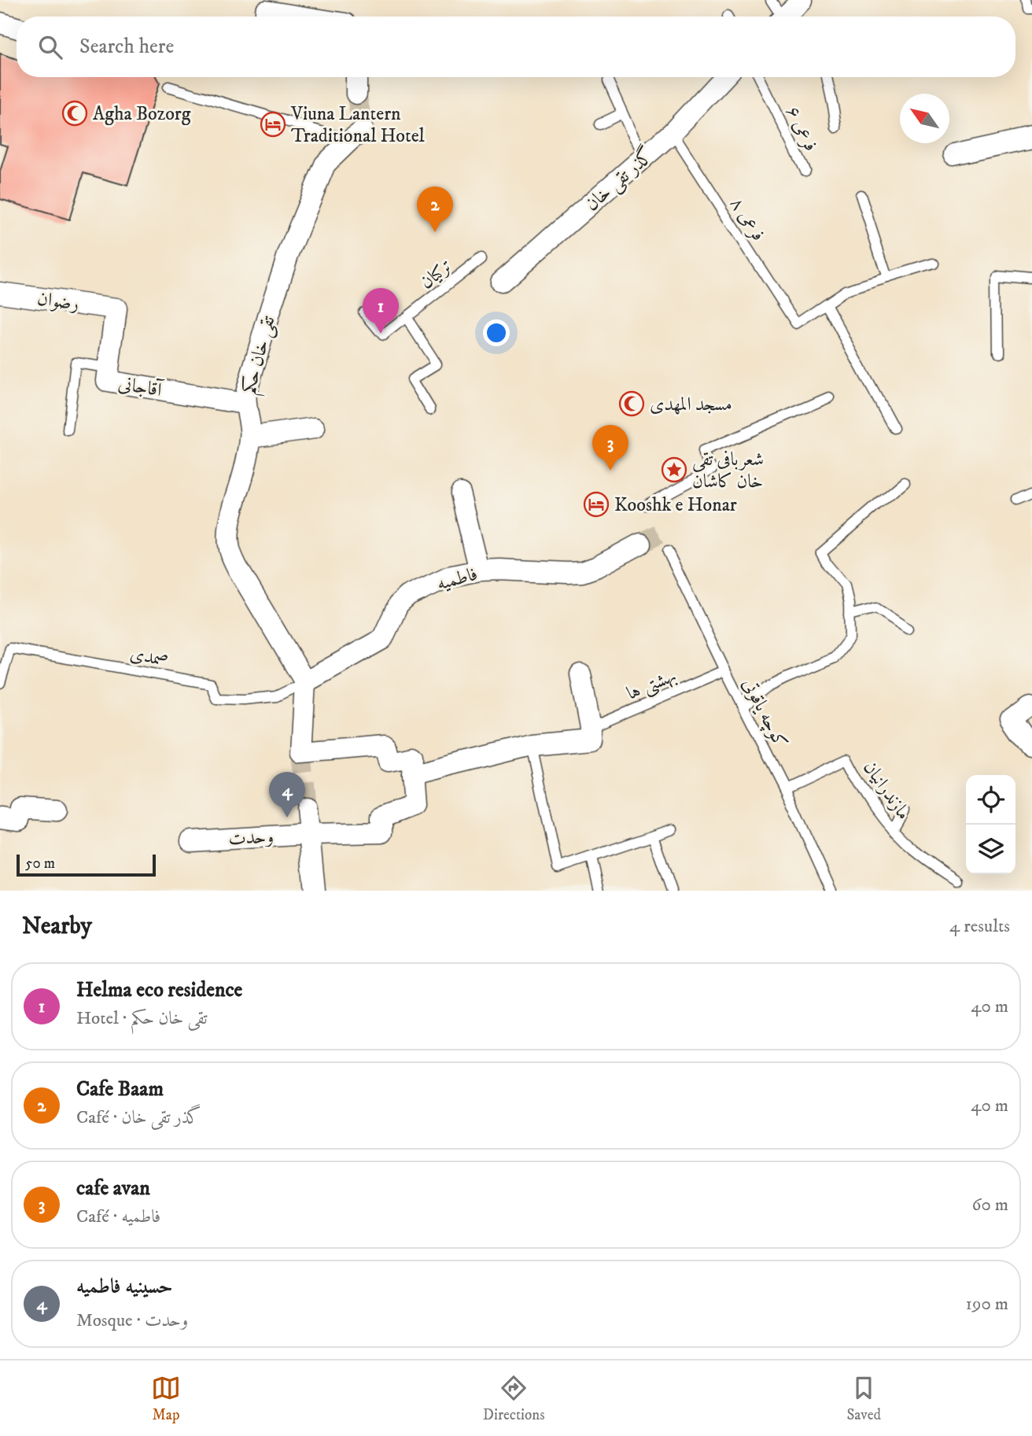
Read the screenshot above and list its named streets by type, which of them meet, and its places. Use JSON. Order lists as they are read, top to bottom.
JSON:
{
  "streets": {
    "street": [
      "گذر تقی خان",
      "رضوان",
      "تقی خان حکم",
      "آقاجانی",
      "فاطمیه",
      "وحدت"
    ],
    "lane": [
      "فرعی ۶",
      "فرعی ۸",
      "ترکیان",
      "صمدی",
      "بهشتی ها",
      "کوچه یاقوتی",
      "مازندرانیان"
    ]
  },
  "crossings": [
    ["گذر تقی خان", "فرعی ۸"],
    ["رضوان", "آقاجانی"],
    ["تقی خان حکم", "آقاجانی"],
    ["تقی خان حکم", "فاطمیه"],
    ["تقی خان حکم", "صمدی"],
    ["فاطمیه", "صمدی"],
    ["بهشتی ها", "کوچه یاقوتی"],
    ["کوچه یاقوتی", "مازندرانیان"]
  ],
  "places": {
    "mosque": ["Agha Bozorg", "مسجد المهدی"],
    "hotel": ["Viuna Lantern Traditional Hotel", "Kooshk e Honar"],
    "place": ["شعربافی تقی خان کاشان"]
  },
  "scale_bar": "50 m",
  "north": "top left",
  "page": {
    "search": "Search here",
    "pins": [
      "2",
      "1",
      "3",
      "4"
    ],
    "scale": "50 m",
    "heading": ["Nearby", "4 results"],
    "list": [
      {
        "mark": "1",
        "name": "Helma eco residence",
        "note": "Hotel · تقی خان حکم",
        "value": "40 m"
      },
      {
        "mark": "2",
        "name": "Cafe Baam",
        "note": "Café · گذر تقی خان",
        "value": "40 m"
      },
      {
        "mark": "3",
        "name": "cafe avan",
        "note": "Café · فاطمیه",
        "value": "60 m"
      },
      {
        "mark": "4",
        "name": "حسینیه فاطمیه",
        "note": "Mosque · وحدت",
        "value": "190 m"
      }
    ],
    "nav": ["Map", "Directions", "Saved"]
  }
}
